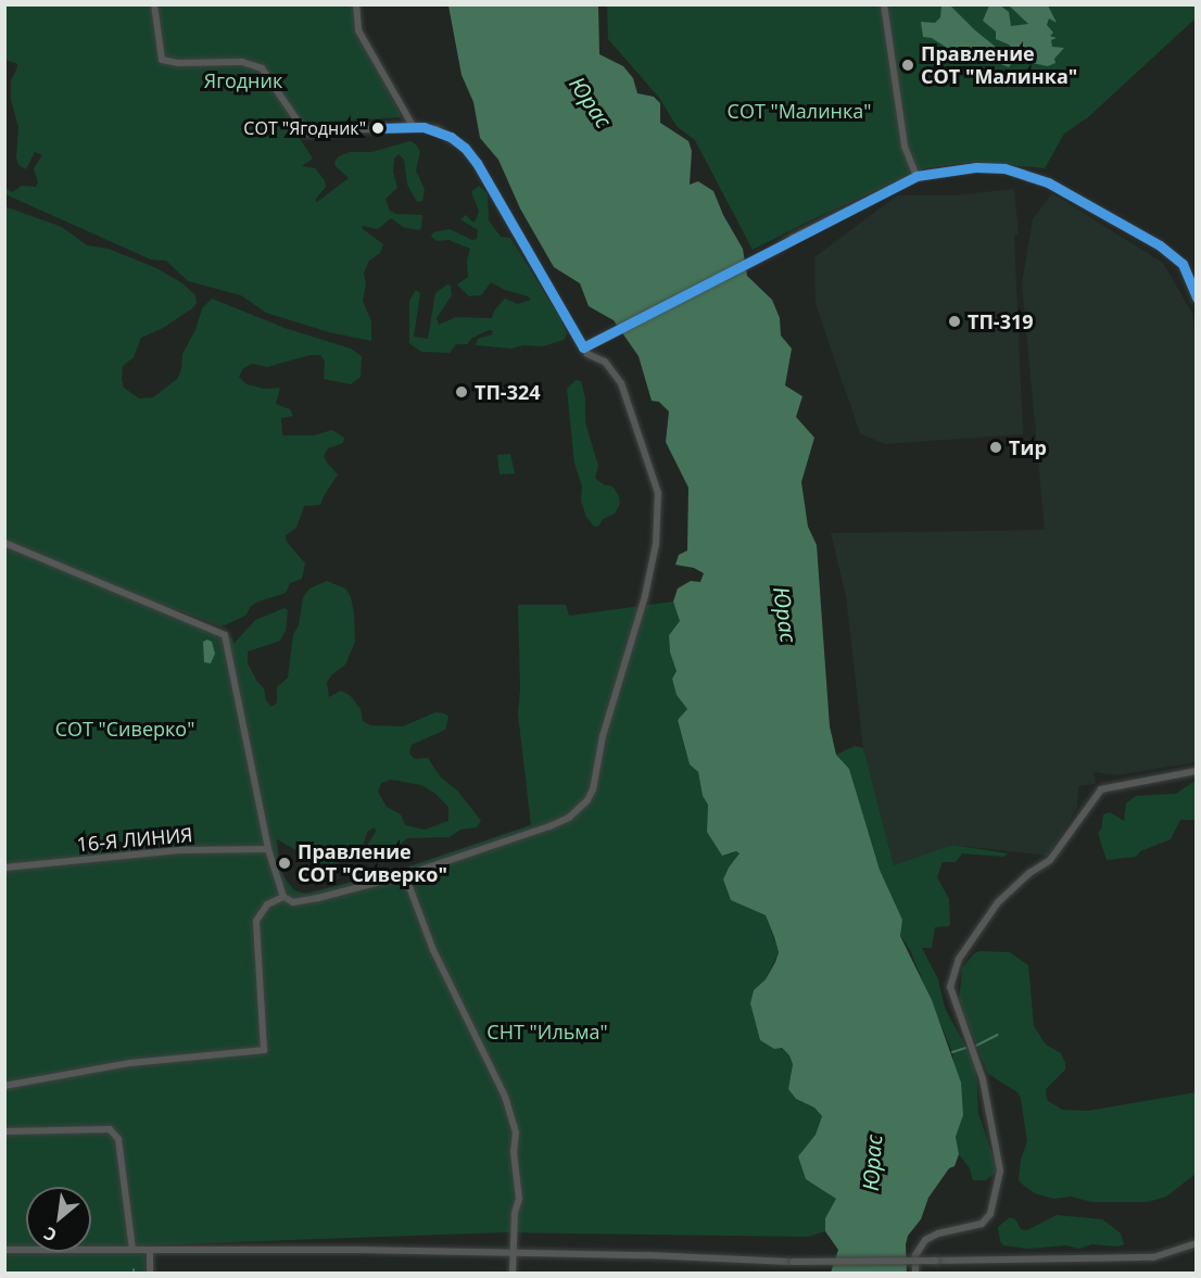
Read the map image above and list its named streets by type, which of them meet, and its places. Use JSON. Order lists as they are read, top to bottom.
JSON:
{
  "streets": {
    "street": ["16-Я ЛИНИЯ"]
  },
  "water": ["Юрас"],
  "parks": [
    "Ягодник",
    "СОТ \"Малинка\"",
    "СОТ \"Сиверко\"",
    "СНТ \"Ильма\""
  ],
  "places": [
    "Правление СОТ \"Малинка\"",
    "СОТ \"Ягодник\"",
    "ТП-319",
    "ТП-324",
    "Тир",
    "Правление СОТ \"Сиверко\""
  ],
  "north": "bottom left"
}
